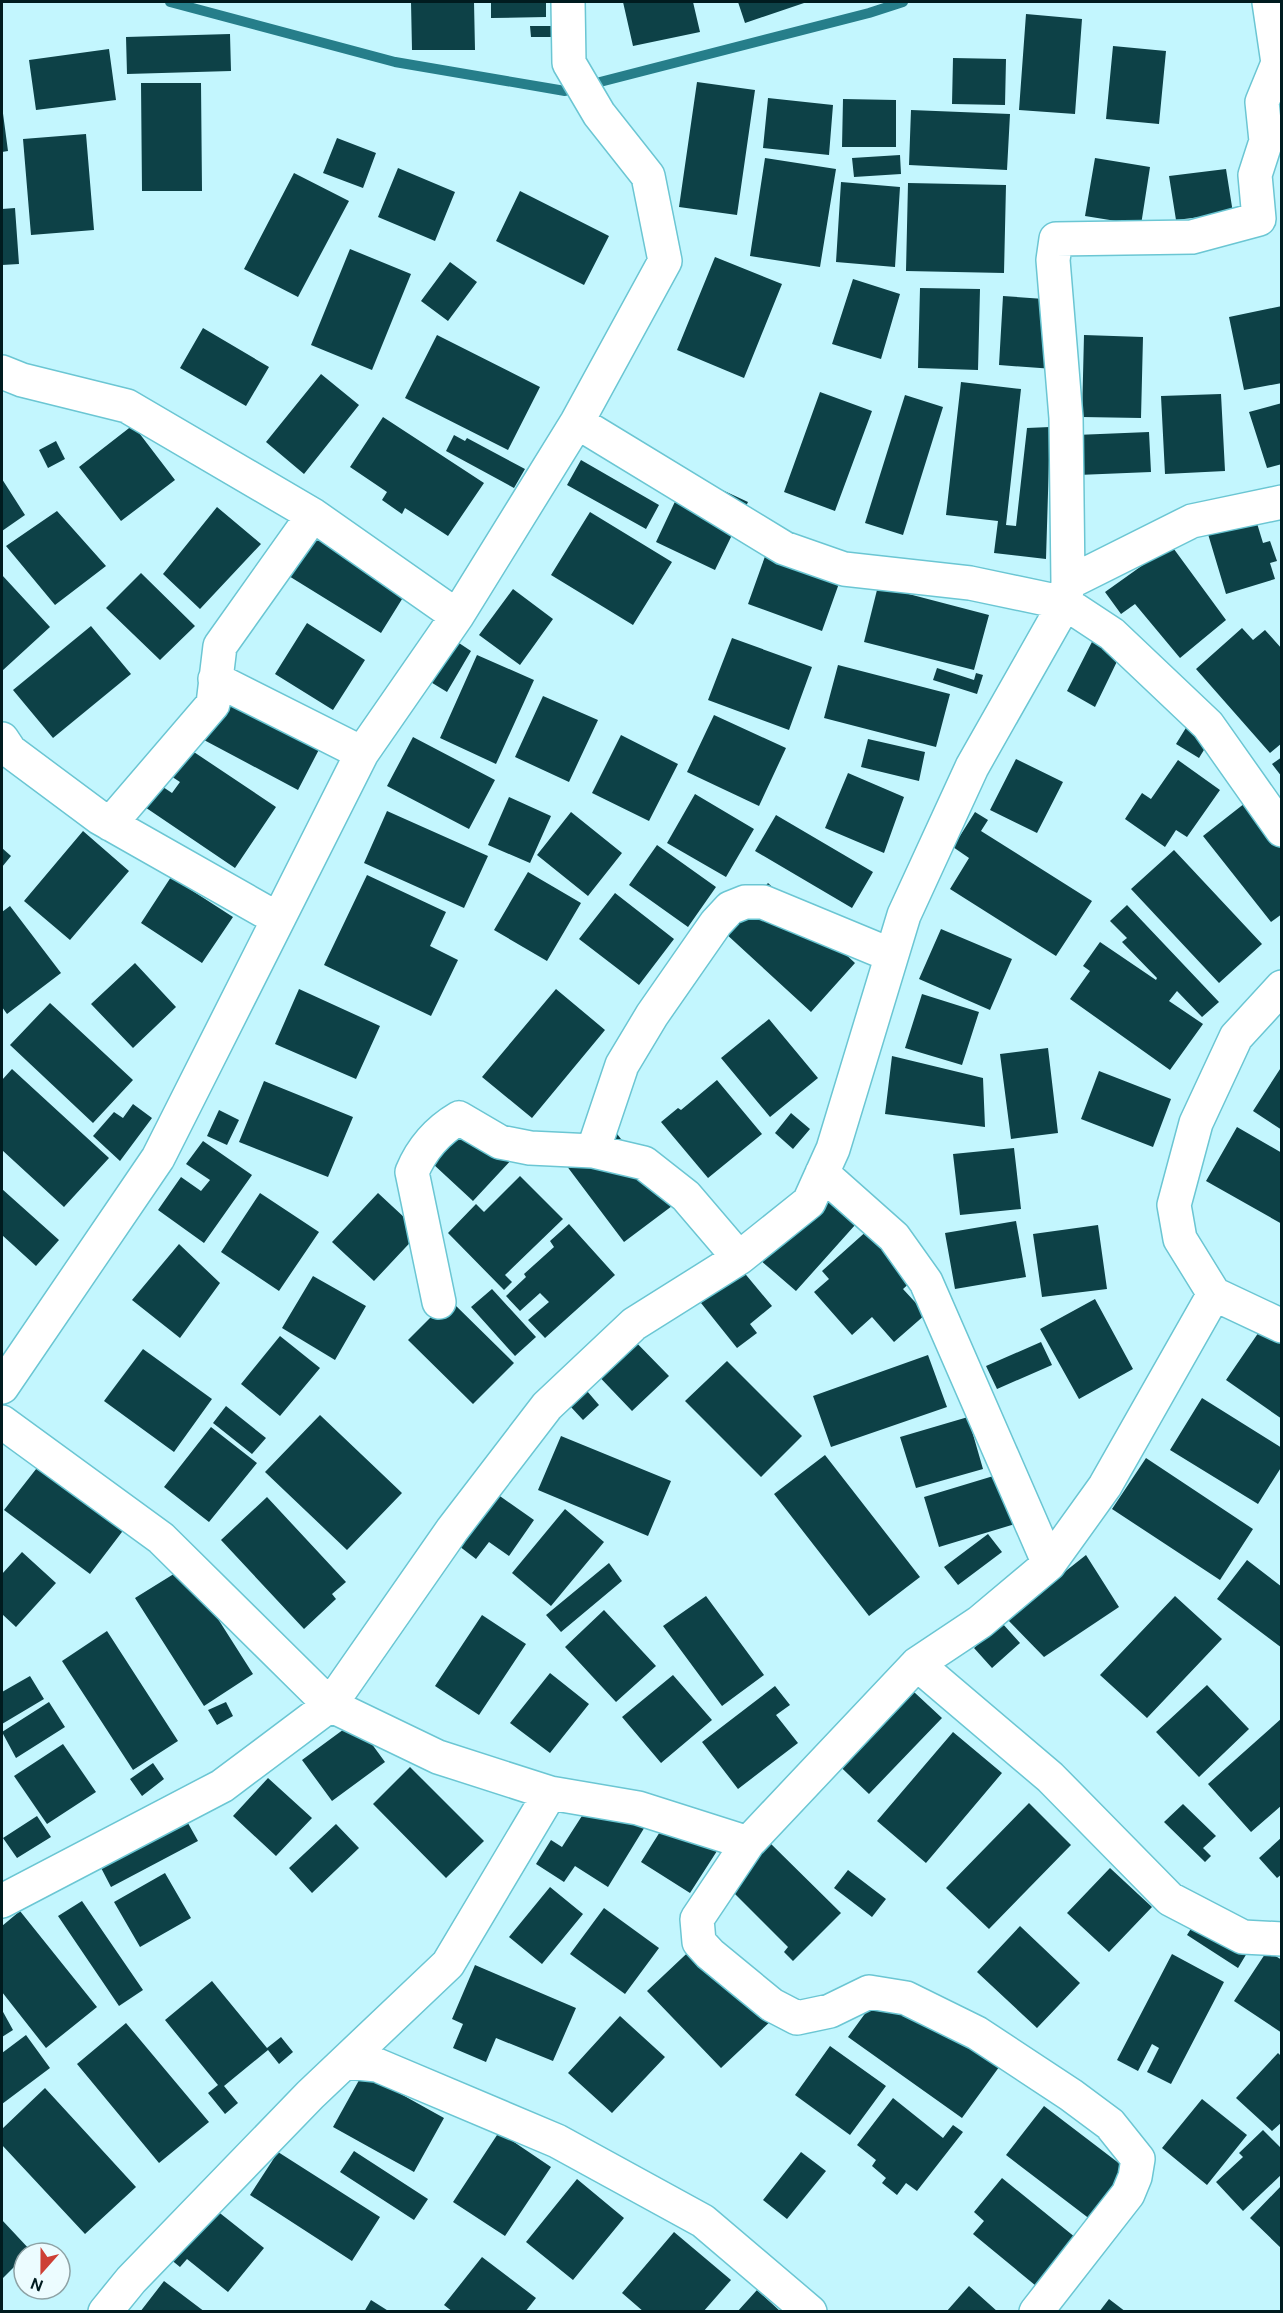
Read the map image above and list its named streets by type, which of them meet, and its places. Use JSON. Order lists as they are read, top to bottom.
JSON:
{
  "north": "bottom"
}
